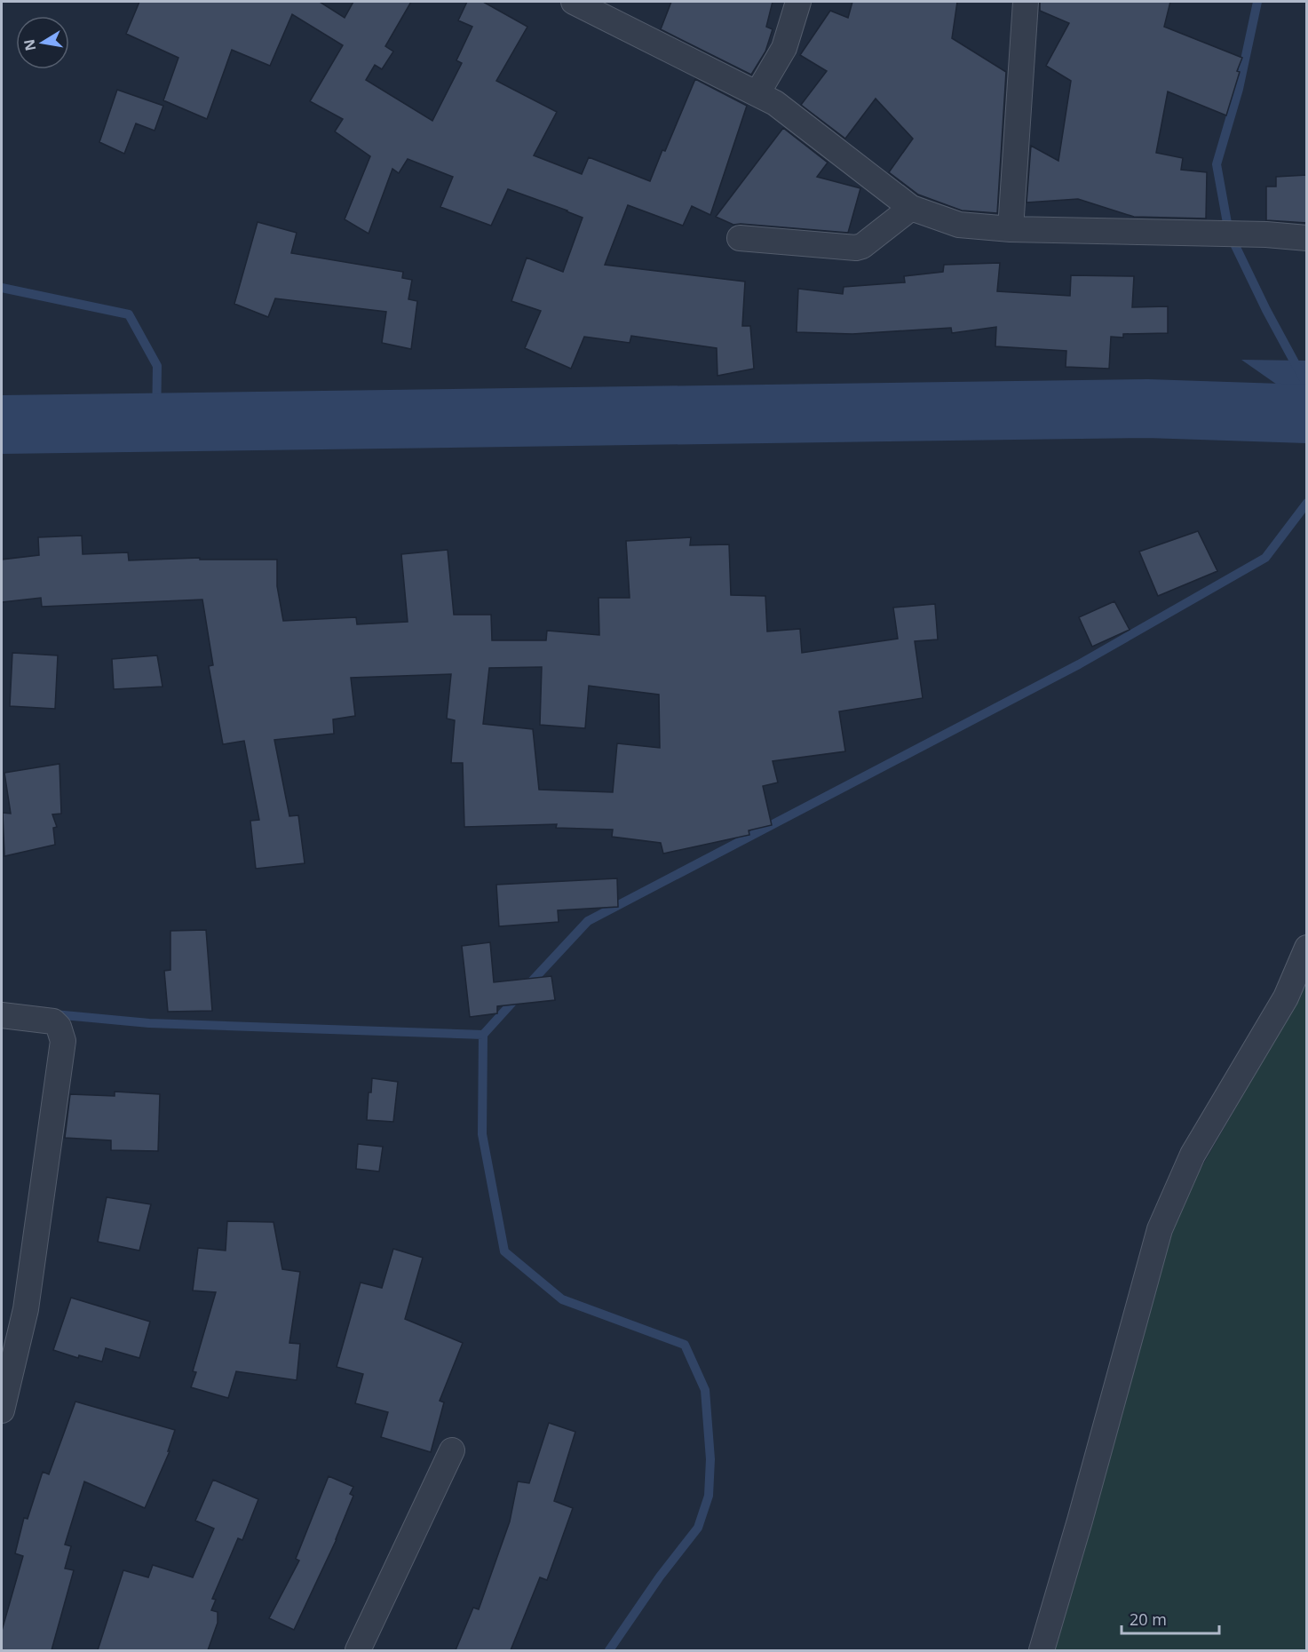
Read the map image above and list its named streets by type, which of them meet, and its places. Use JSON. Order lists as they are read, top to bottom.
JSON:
{
  "scale_bar": "20 m",
  "north": "left"
}
